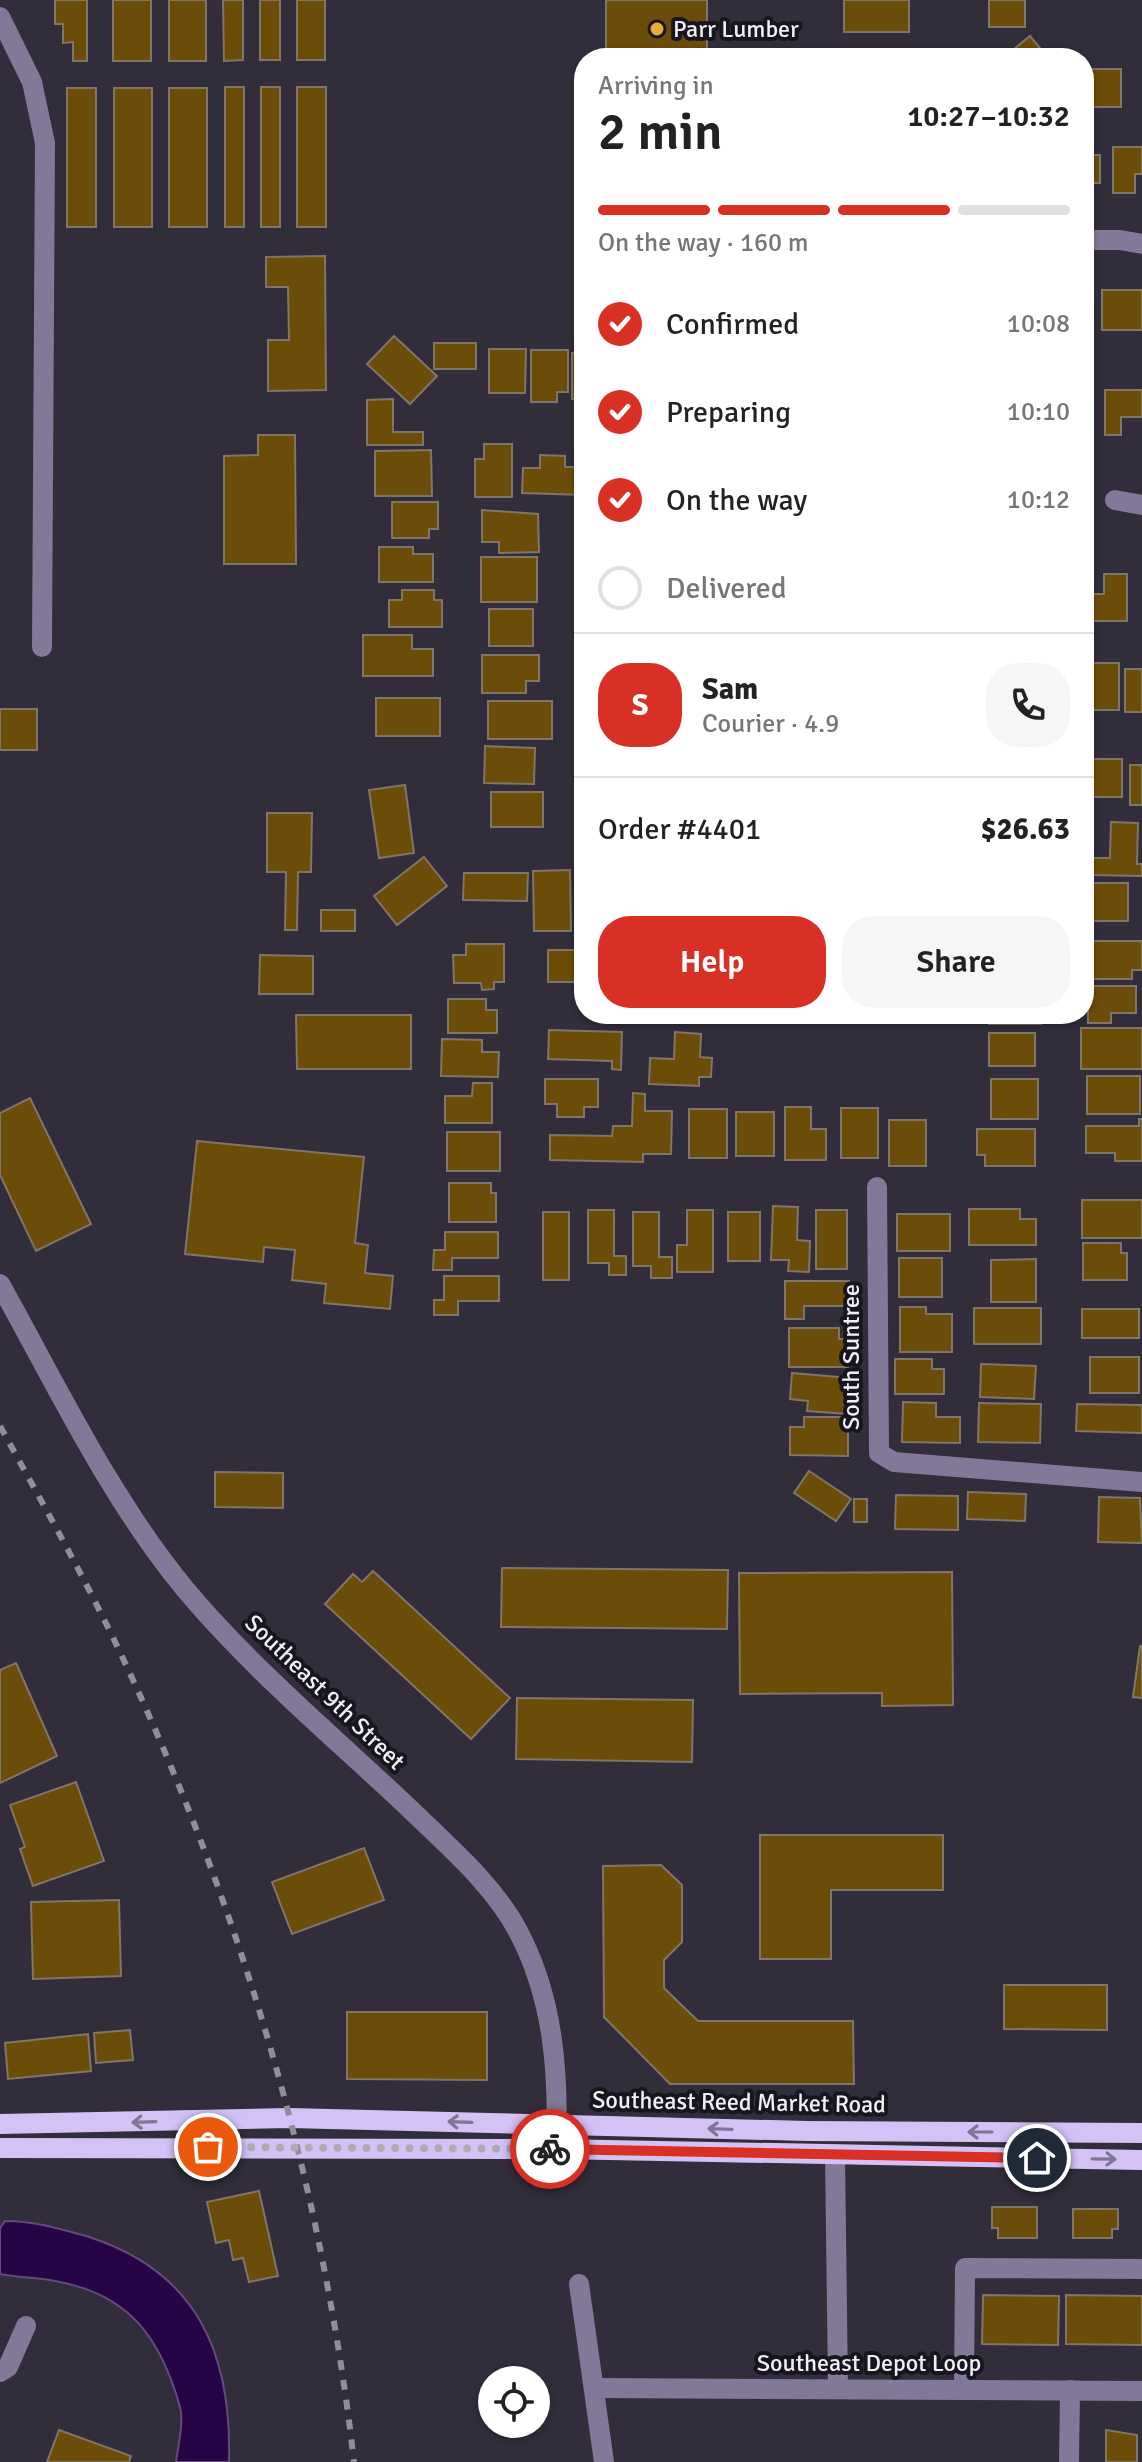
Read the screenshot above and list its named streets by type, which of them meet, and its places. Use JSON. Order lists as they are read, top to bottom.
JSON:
{
  "streets": {
    "main road": ["Southeast Reed Market Road"],
    "street": ["South Suntree", "Southeast 9th Street", "Southeast Depot Loop"]
  },
  "crossings": [
    ["Southeast 9th Street", "Southeast Reed Market Road"]
  ],
  "places": ["Parr Lumber"],
  "page": {
    "heading": ["2 min", "Arriving in", "10:27–10:32"],
    "panel": [
      "Sam",
      "Courier · 4.9",
      "Order #4401",
      "$26.63"
    ],
    "bar": "On the way · 160 m",
    "list": [
      ["Confirmed", "10:08"],
      ["Preparing", "10:10"],
      ["On the way", "10:12"],
      "Delivered"
    ],
    "round": "S",
    "buttons": ["Help", "Share"]
  }
}
